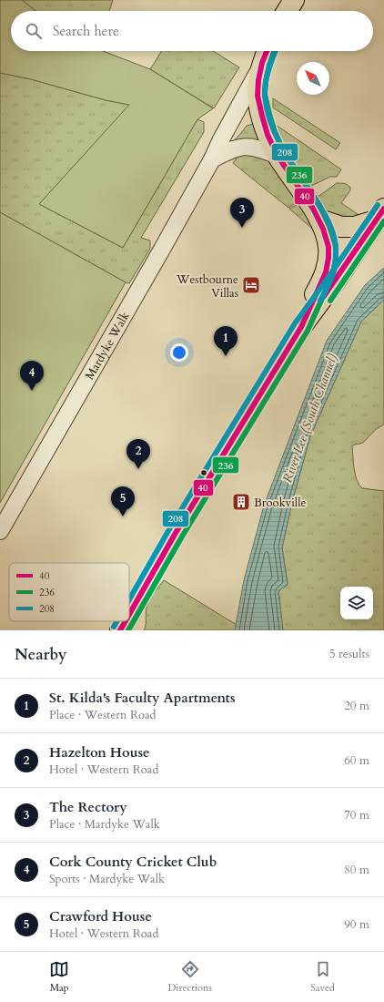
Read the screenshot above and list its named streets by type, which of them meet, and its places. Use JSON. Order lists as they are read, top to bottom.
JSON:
{
  "streets": {
    "highway": ["Mardyke Walk"]
  },
  "water": ["River Lee (South Channel)"],
  "places": {
    "hotel": ["Westbourne Villas"],
    "building": ["Brookville"]
  },
  "lines": ["transit line 40", "transit line 236", "transit line 208"],
  "legend": ["40", "236", "208"],
  "north": "top left",
  "page": {
    "search": "Search here",
    "pins": [
      "3",
      "1",
      "4",
      "2",
      "5"
    ],
    "heading": ["Nearby", "5 results"],
    "list": [
      {
        "mark": "1",
        "name": "St. Kilda's Faculty Apartments",
        "note": "Place · Western Road",
        "value": "20 m"
      },
      {
        "mark": "2",
        "name": "Hazelton House",
        "note": "Hotel · Western Road",
        "value": "60 m"
      },
      {
        "mark": "3",
        "name": "The Rectory",
        "note": "Place · Mardyke Walk",
        "value": "70 m"
      },
      {
        "mark": "4",
        "name": "Cork County Cricket Club",
        "note": "Sports · Mardyke Walk",
        "value": "80 m"
      },
      {
        "mark": "5",
        "name": "Crawford House",
        "note": "Hotel · Western Road",
        "value": "90 m"
      }
    ],
    "nav": ["Map", "Directions", "Saved"]
  }
}
